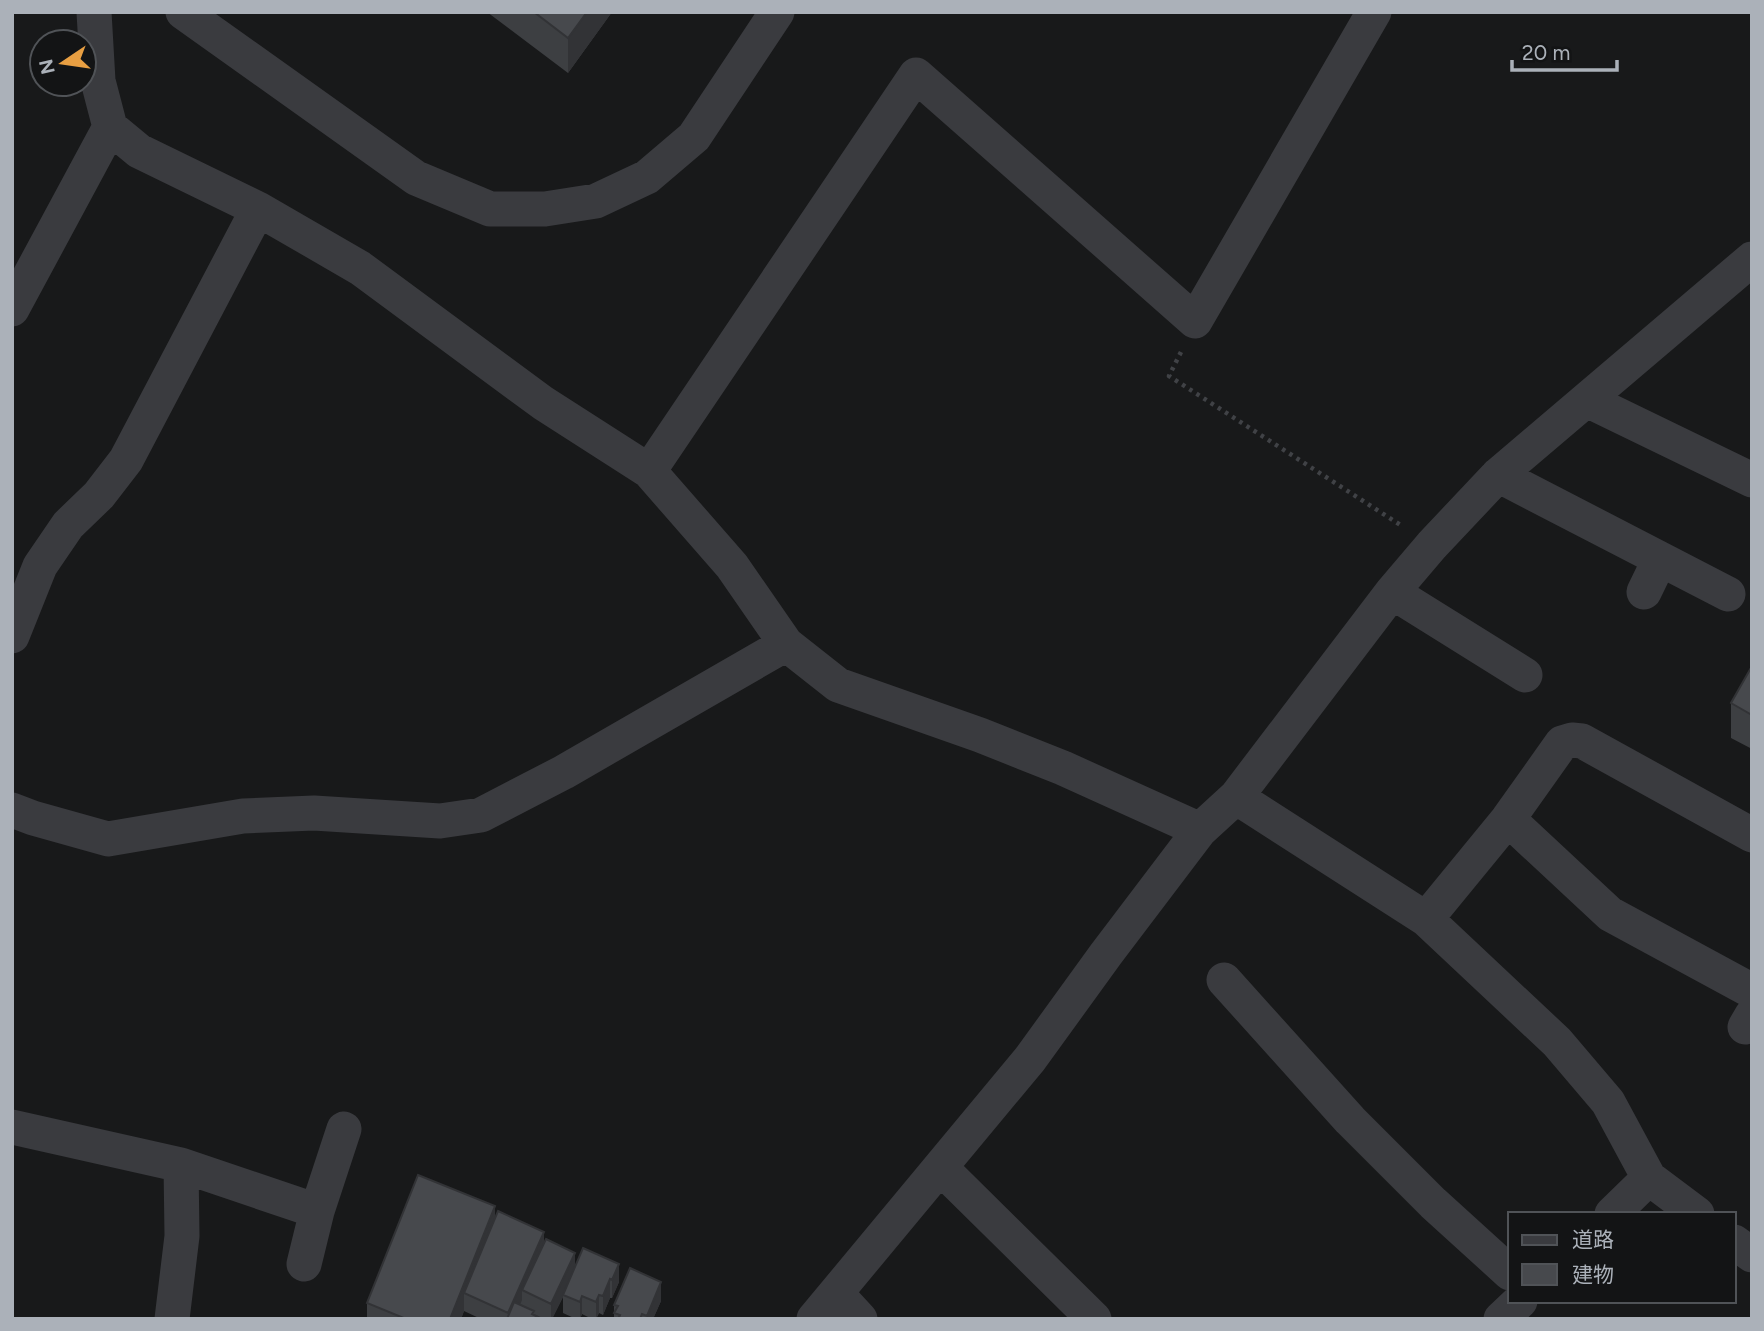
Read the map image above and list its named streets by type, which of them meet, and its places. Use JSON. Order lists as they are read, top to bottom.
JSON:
{
  "legend": ["道路", "建物"],
  "scale_bar": "20 m",
  "north": "left"
}
